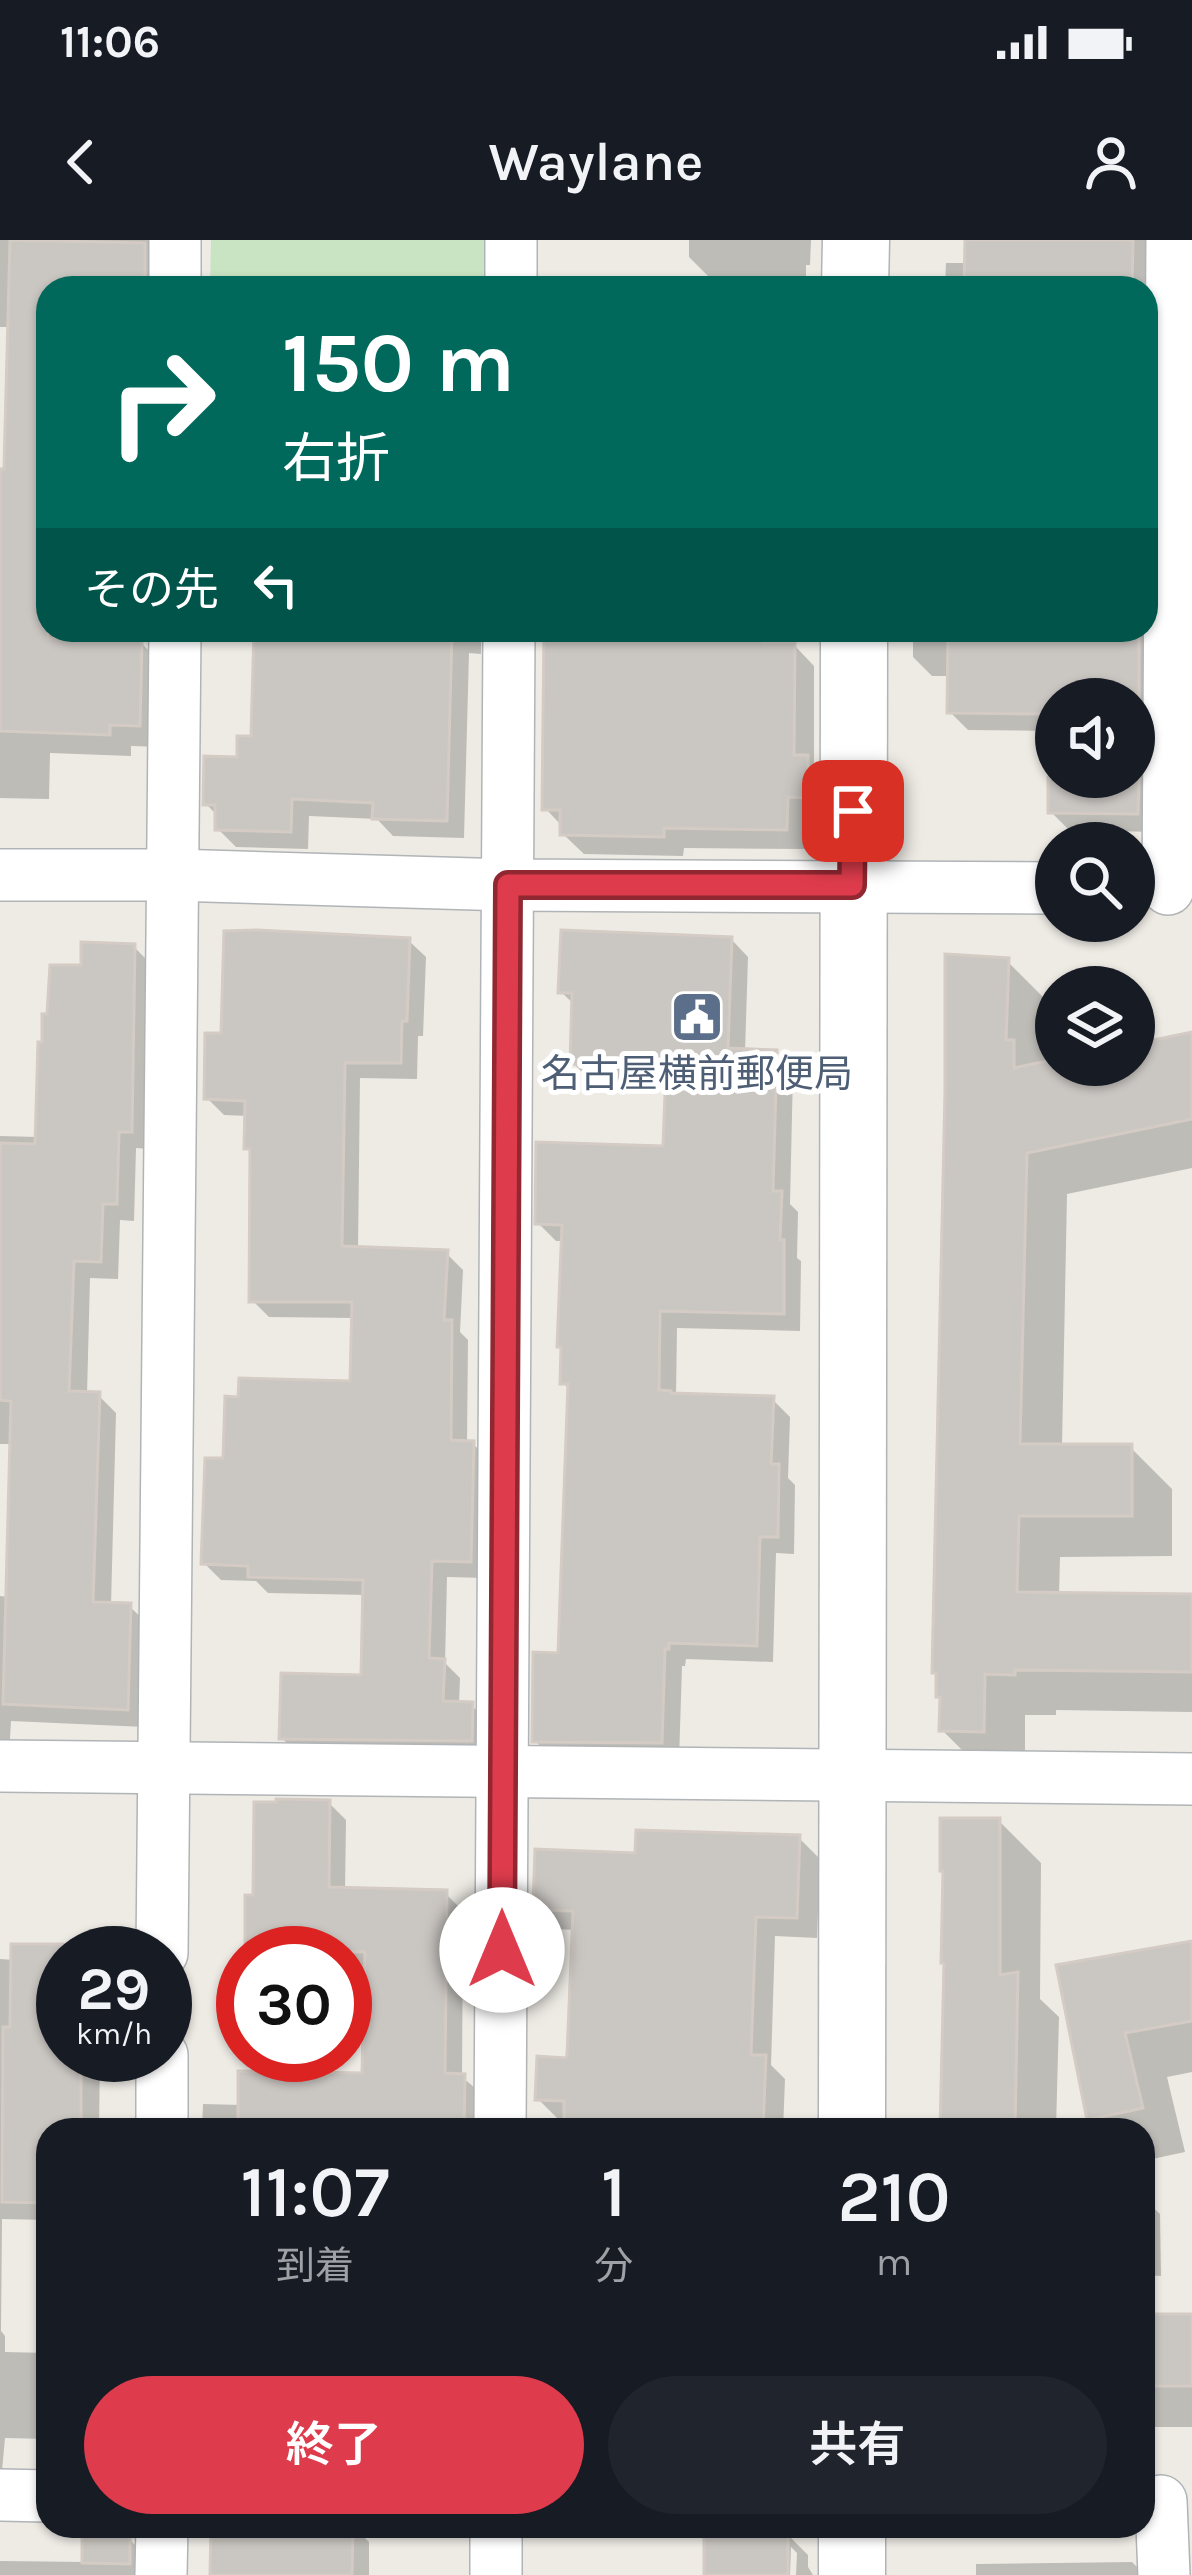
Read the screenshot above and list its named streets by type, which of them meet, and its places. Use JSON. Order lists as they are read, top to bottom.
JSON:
{
  "places": {
    "public building": ["名古屋横前郵便局"]
  },
  "page": {
    "status": "11:06",
    "header": "Waylane",
    "turn": ["150 m", "右折"],
    "then": "その先",
    "speed": "29 km/h",
    "limit": "30",
    "eta": [
      "11:07",
      "到着",
      "1",
      "分",
      "210",
      "m"
    ],
    "buttons": ["終了", "共有"]
  }
}
